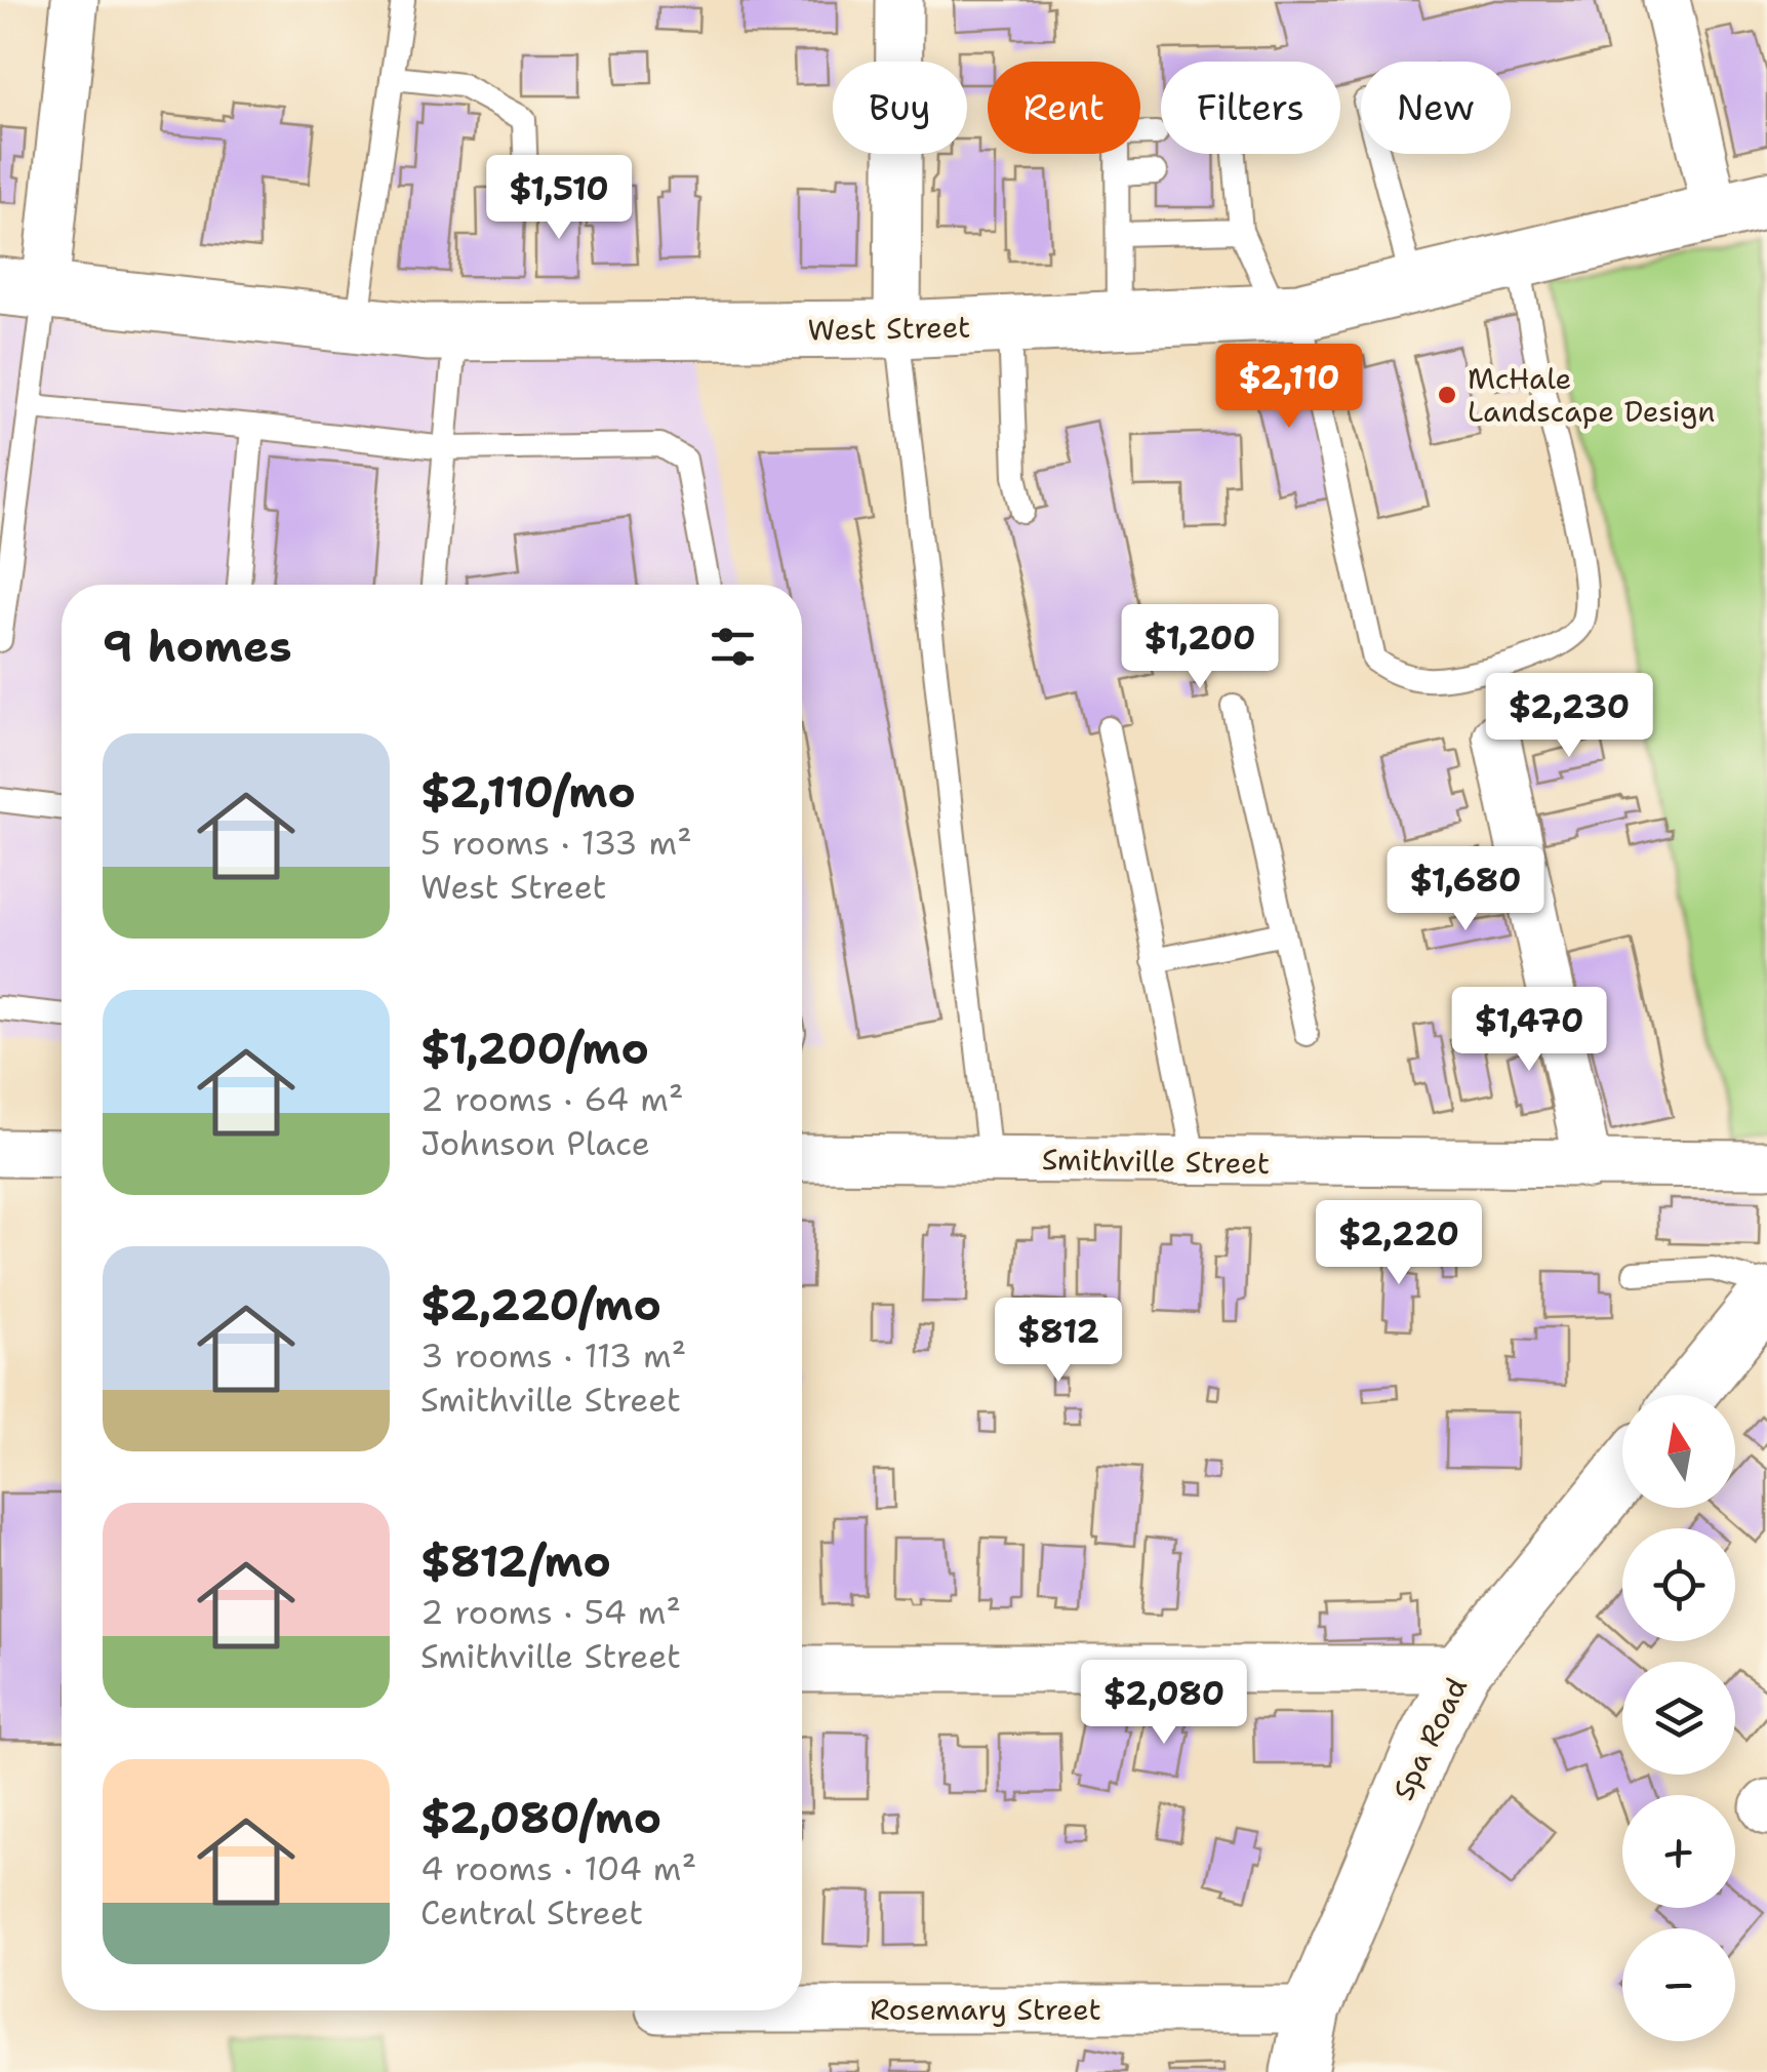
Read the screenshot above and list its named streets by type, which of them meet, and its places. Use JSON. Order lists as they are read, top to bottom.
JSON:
{
  "streets": {
    "main road": ["West Street", "Spa Road"],
    "street": ["Smithville Street", "Rosemary Street"]
  },
  "crossings": [
    ["Spa Road", "Rosemary Street"]
  ],
  "places": ["McHale Landscape Design"],
  "north": "top",
  "page": {
    "chip": [
      "Buy",
      "Rent",
      "Filters",
      "New"
    ],
    "price": [
      "$1,510",
      "$2,110",
      "$1,200",
      "$2,230",
      "$1,680",
      "$1,470",
      "$2,220",
      "$812",
      "$2,080"
    ],
    "heading": "9 homes",
    "list": [
      {
        "name": "$2,110/mo",
        "note": "5 rooms · 133 m² · West Street"
      },
      {
        "name": "$1,200/mo",
        "note": "2 rooms · 64 m² · Johnson Place"
      },
      {
        "name": "$2,220/mo",
        "note": "3 rooms · 113 m² · Smithville Street"
      },
      {
        "name": "$812/mo",
        "note": "2 rooms · 54 m² · Smithville Street"
      },
      {
        "name": "$2,080/mo",
        "note": "4 rooms · 104 m² · Central Street"
      }
    ],
    "map_buttons": ["+", "−"]
  }
}
